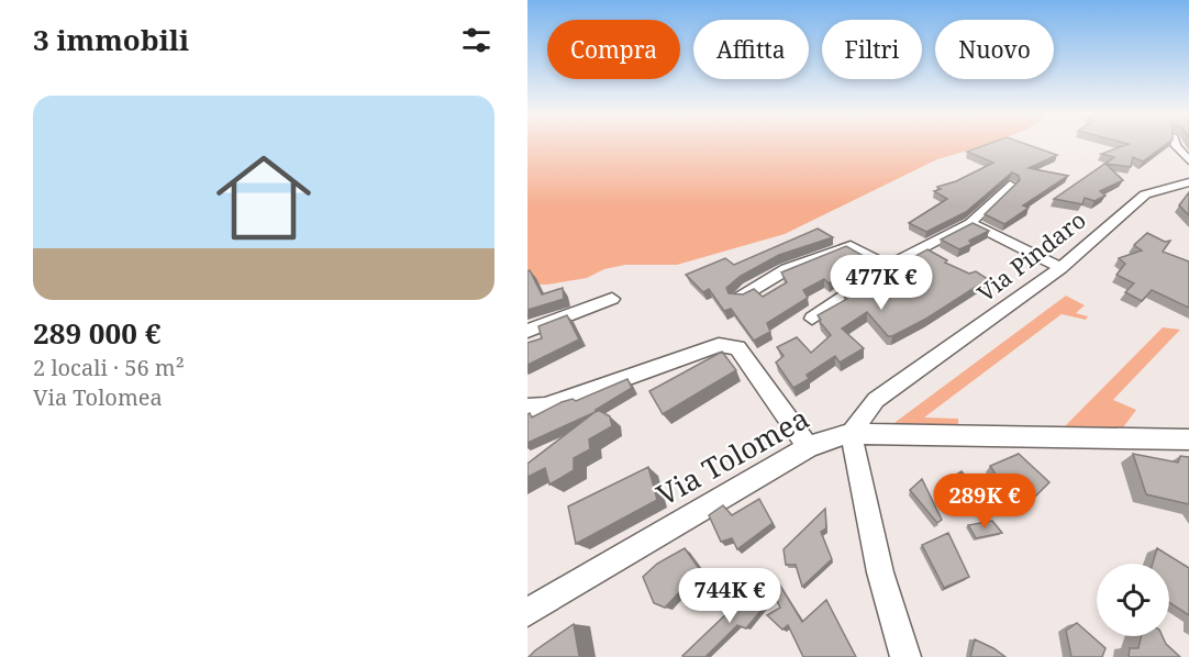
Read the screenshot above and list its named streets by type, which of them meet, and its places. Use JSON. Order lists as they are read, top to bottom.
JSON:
{
  "streets": {
    "street": ["Via Pindaro", "Via Tolomea"]
  },
  "crossings": [
    ["Via Pindaro", "Via Tolomea"]
  ],
  "page": {
    "heading": "3 immobili",
    "chip": [
      "Compra",
      "Affitta",
      "Filtri",
      "Nuovo"
    ],
    "list": [
      {
        "name": "289 000 €",
        "note": "2 locali · 56 m² · Via Tolomea"
      }
    ],
    "price": ["477K €", "289K €", "744K €"]
  }
}
